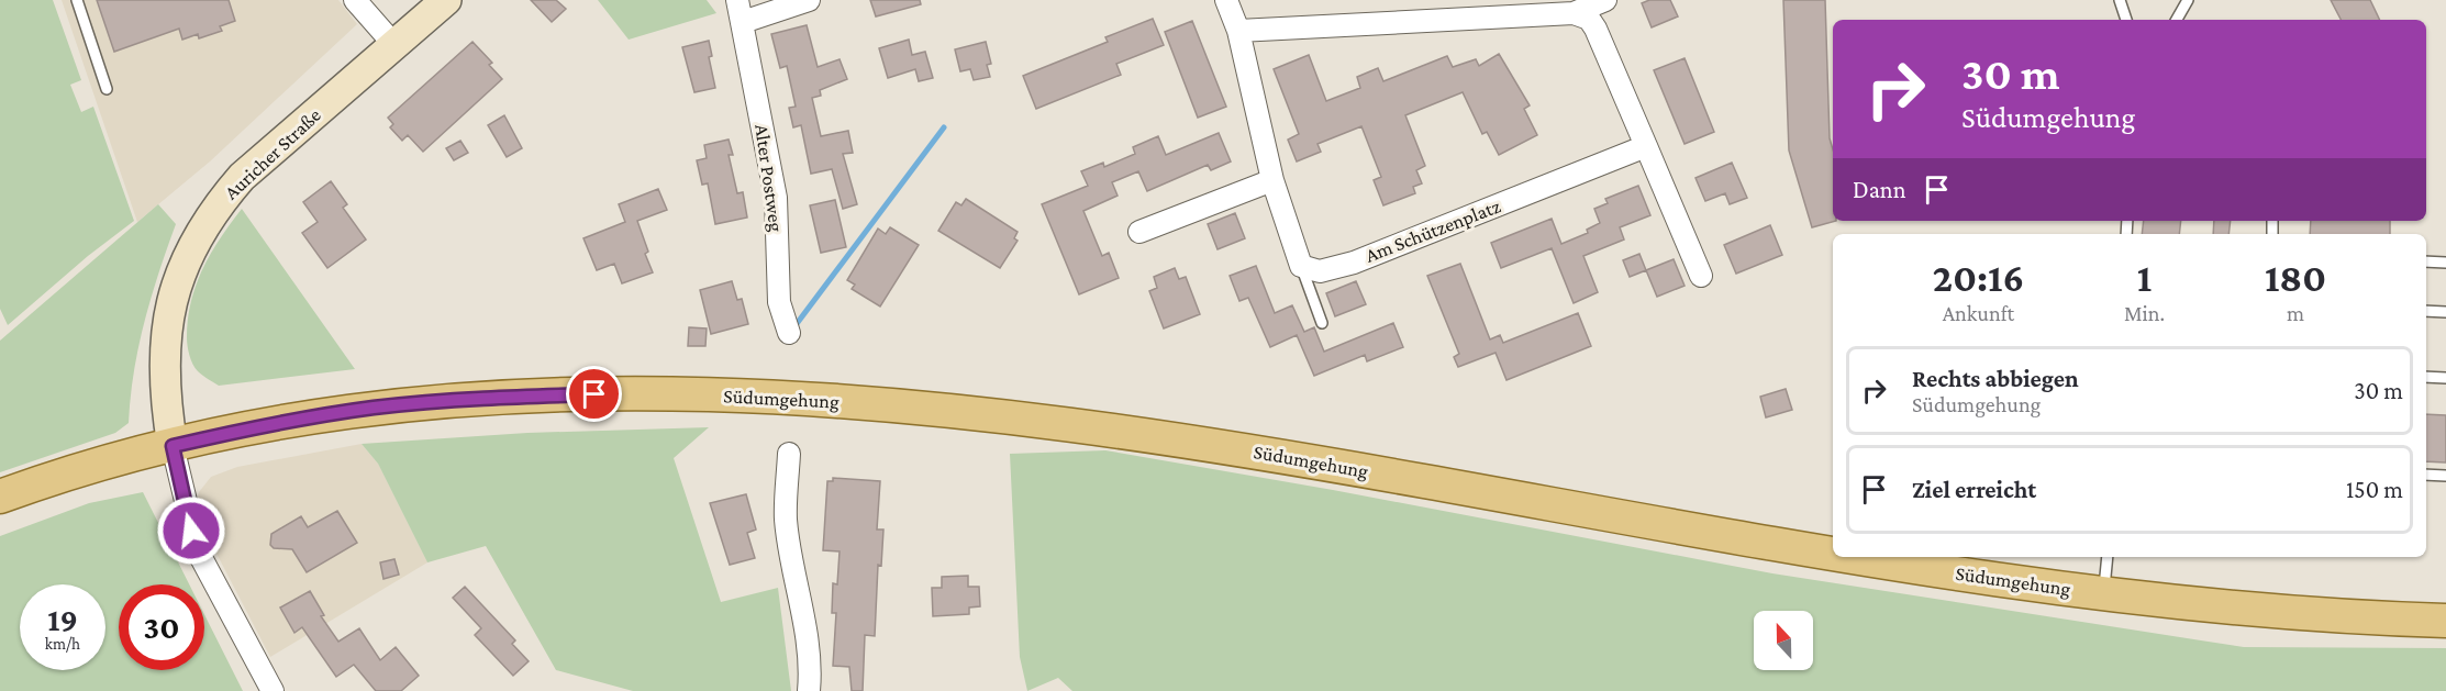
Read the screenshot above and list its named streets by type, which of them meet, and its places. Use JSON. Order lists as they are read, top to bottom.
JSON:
{
  "streets": {
    "main road": ["Südumgehung"],
    "street": ["Auricher Straße", "Alter Postweg", "Am Schützenplatz"]
  },
  "crossings": [
    ["Auricher Straße", "Südumgehung"]
  ],
  "north": "top",
  "page": {
    "turn": ["30 m", "Südumgehung"],
    "then": "Dann",
    "eta": [
      "20:16",
      "Ankunft",
      "1",
      "Min.",
      "180",
      "m"
    ],
    "list": [
      {
        "name": "Rechts abbiegen",
        "note": "Südumgehung",
        "value": "30 m"
      },
      {
        "name": "Ziel erreicht",
        "value": "150 m"
      }
    ],
    "speed": "19 km/h",
    "limit": "30"
  }
}
